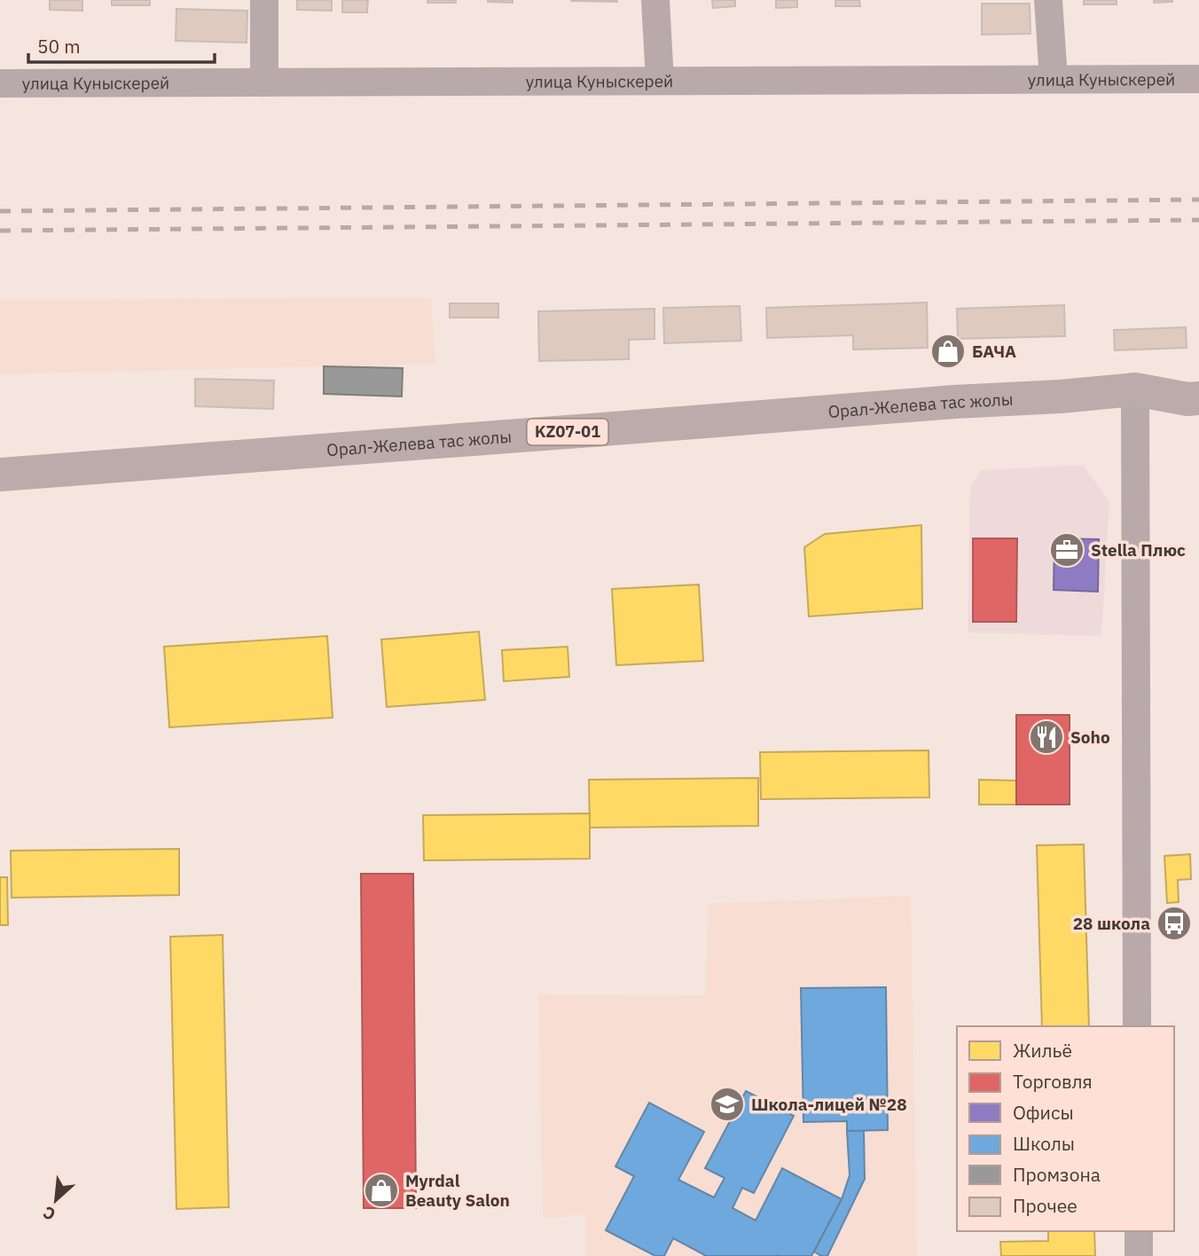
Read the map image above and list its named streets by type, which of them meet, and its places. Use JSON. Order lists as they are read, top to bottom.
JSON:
{
  "streets": {
    "main road": ["Орал-Желева тас жолы", "KZ07-01"],
    "street": ["улица Куныскерей"]
  },
  "crossings": [
    ["Орал-Желева тас жолы", "KZ07-01"]
  ],
  "places": {
    "shop": ["БАЧА", "Myrdal Beauty Salon"],
    "office": ["Stella Плюс"],
    "restaurant": ["Soho"],
    "bus stop": ["28 школа"],
    "school or university": ["Школа-лицей №28"]
  },
  "legend": [
    "Жильё",
    "Торговля",
    "Офисы",
    "Школы",
    "Промзона",
    "Прочее"
  ],
  "scale_bar": "50 m",
  "north": "bottom left"
}
